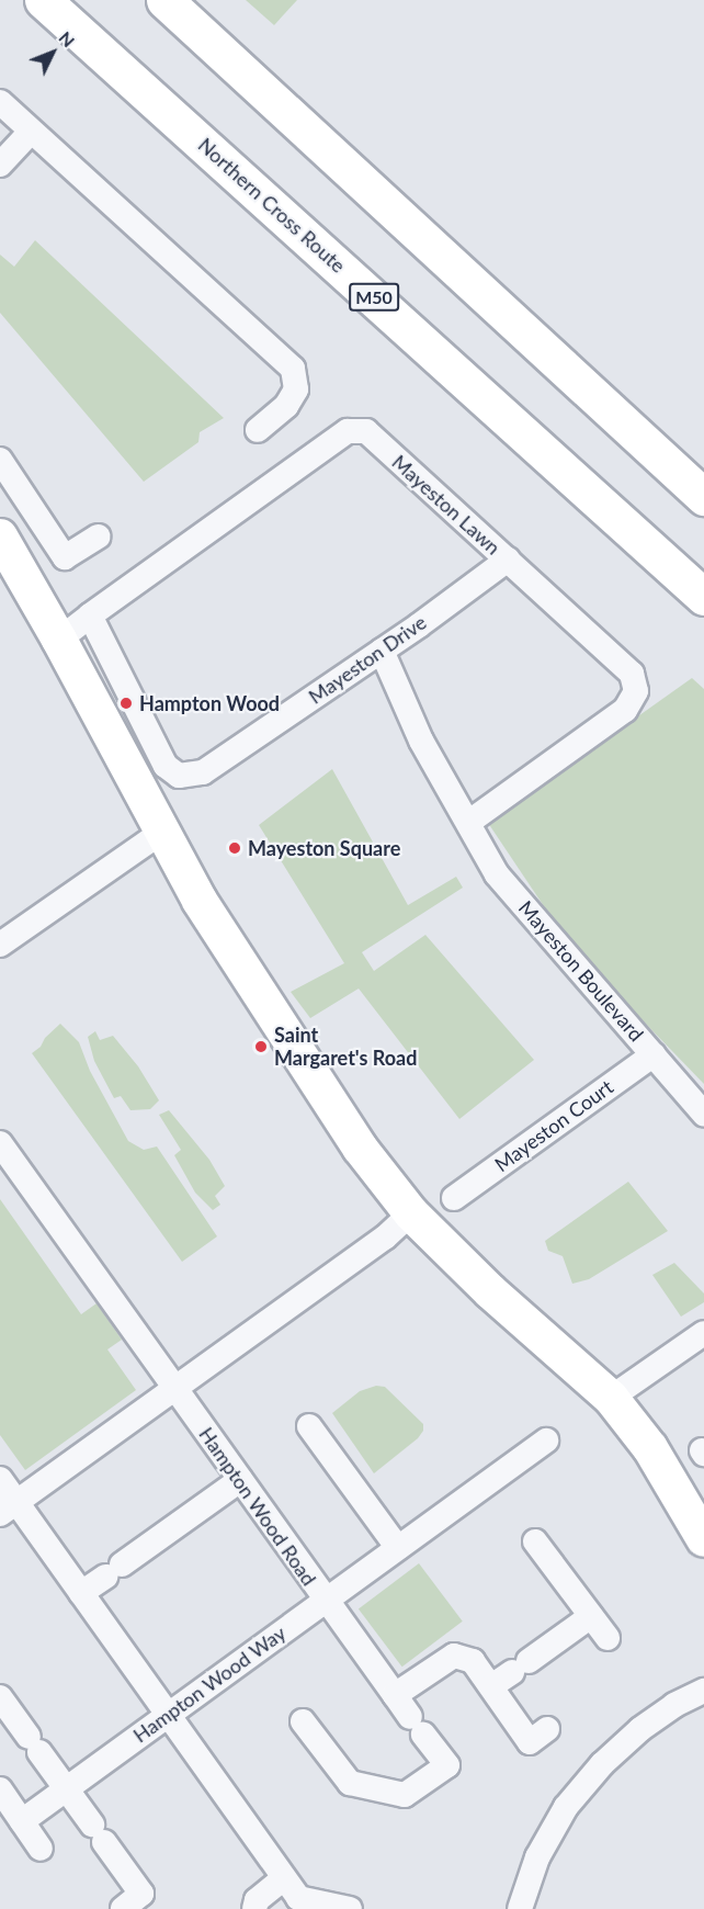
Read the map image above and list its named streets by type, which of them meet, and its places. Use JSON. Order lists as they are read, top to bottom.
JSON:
{
  "streets": {
    "highway": ["Northern Cross Route", "M50"],
    "street": [
      "Mayeston Lawn",
      "Mayeston Drive",
      "Mayeston Boulevard",
      "Mayeston Court",
      "Hampton Wood Road",
      "Hampton Wood Way"
    ]
  },
  "crossings": [
    ["Mayeston Lawn", "Mayeston Drive"],
    ["Mayeston Lawn", "Mayeston Boulevard"],
    ["Mayeston Drive", "Mayeston Boulevard"],
    ["Mayeston Boulevard", "Mayeston Court"],
    ["Hampton Wood Road", "Hampton Wood Way"]
  ],
  "places": ["Hampton Wood", "Mayeston Square", "Saint Margaret's Road"],
  "north": "top right"
}
